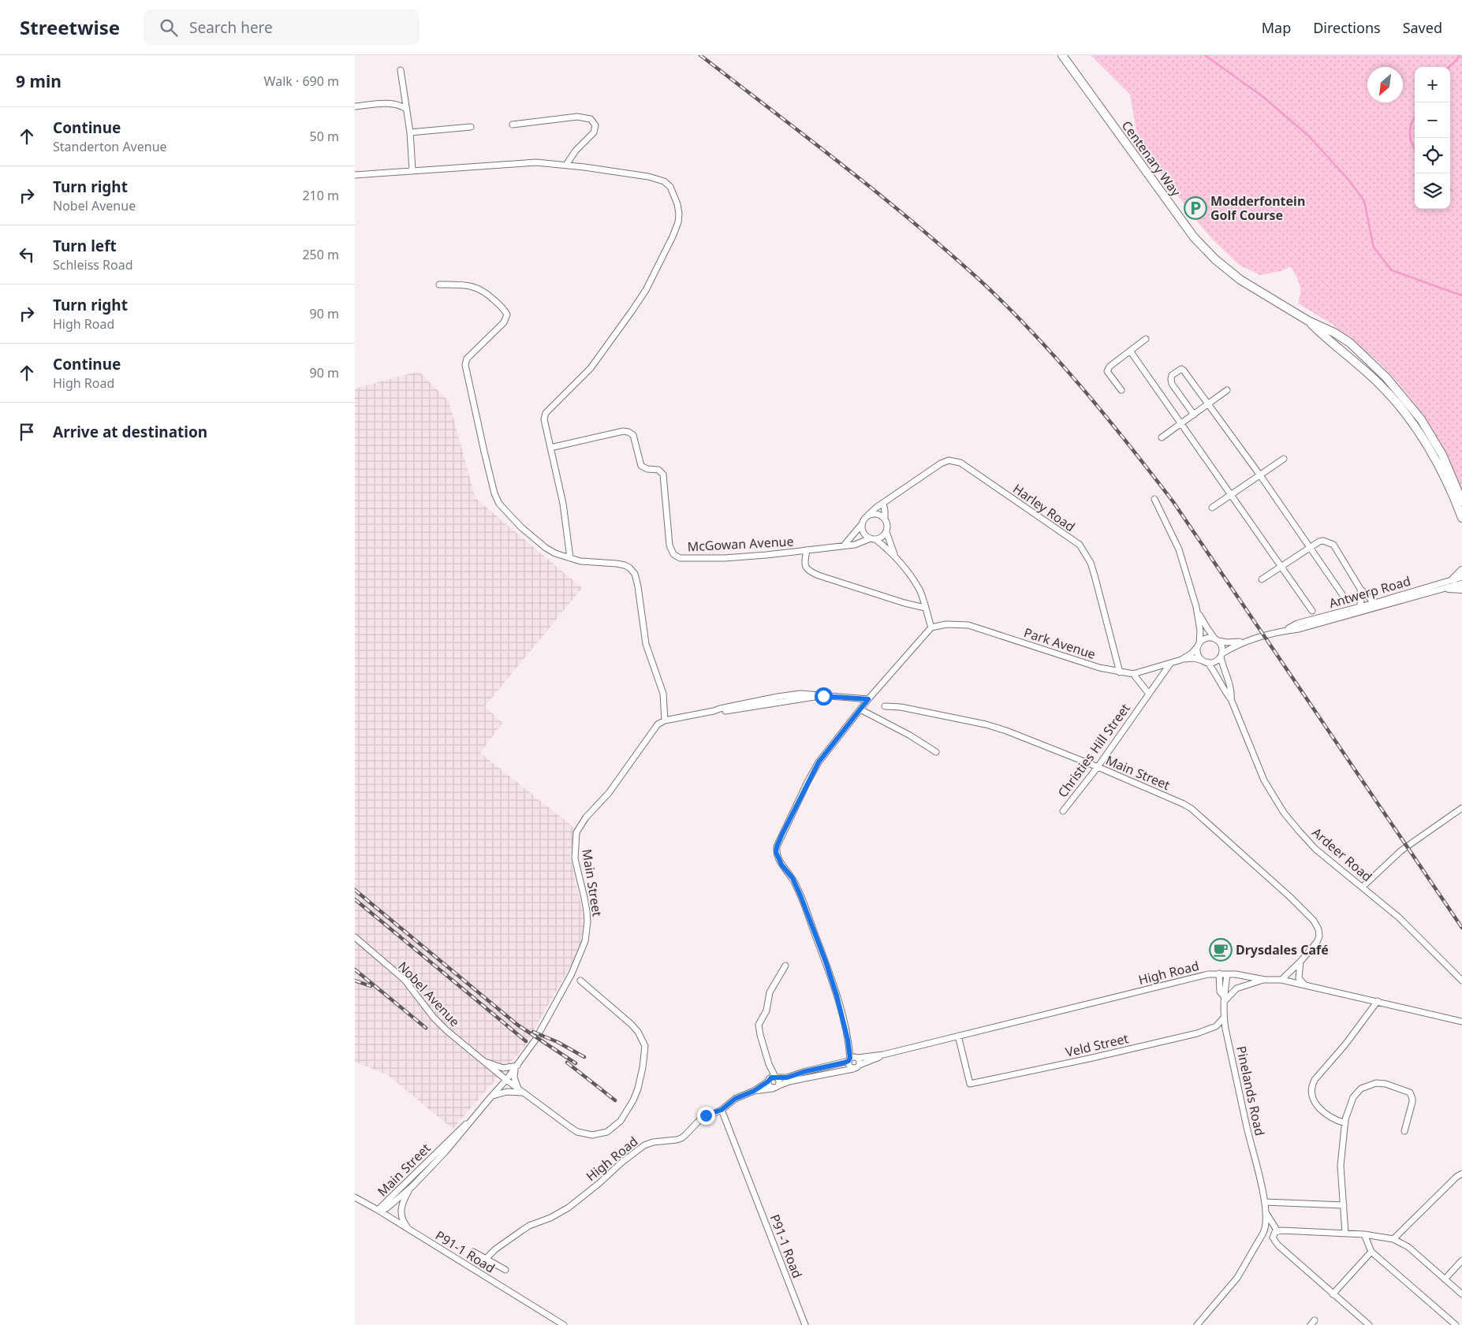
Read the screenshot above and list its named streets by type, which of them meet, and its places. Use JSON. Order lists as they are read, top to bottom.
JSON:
{
  "streets": {
    "main road": ["Centenary Way"],
    "street": [
      "Harley Road",
      "McGowan Avenue",
      "Antwerp Road",
      "Park Avenue",
      "Christies Hill Street",
      "Main Street",
      "Ardeer Road",
      "High Road",
      "Nobel Avenue",
      "Veld Street",
      "Pinelands Road",
      "P91-1 Road"
    ]
  },
  "crossings": [
    ["Harley Road", "McGowan Avenue"],
    ["Harley Road", "Park Avenue"],
    ["Antwerp Road", "Park Avenue"],
    ["Antwerp Road", "Ardeer Road"],
    ["Park Avenue", "Christies Hill Street"],
    ["Park Avenue", "Ardeer Road"],
    ["Christies Hill Street", "Main Street"],
    ["Main Street", "Nobel Avenue"],
    ["Main Street", "P91-1 Road"],
    ["High Road", "Veld Street"],
    ["High Road", "Pinelands Road"],
    ["High Road", "P91-1 Road"],
    ["Veld Street", "Pinelands Road"]
  ],
  "places": {
    "parking": ["Modderfontein Golf Course"],
    "cafe": ["Drysdales Café"]
  },
  "north": "bottom left",
  "page": {
    "header": "Streetwise",
    "search": "Search here",
    "nav": ["Map", "Directions", "Saved"],
    "heading": ["9 min", "Walk · 690 m"],
    "map_buttons": ["+", "−"],
    "list": [
      ["Continue", "Standerton Avenue", "50 m"],
      ["Turn right", "Nobel Avenue", "210 m"],
      ["Turn left", "Schleiss Road", "250 m"],
      ["Turn right", "High Road", "90 m"],
      ["Continue", "High Road", "90 m"],
      "Arrive at destination"
    ]
  }
}
